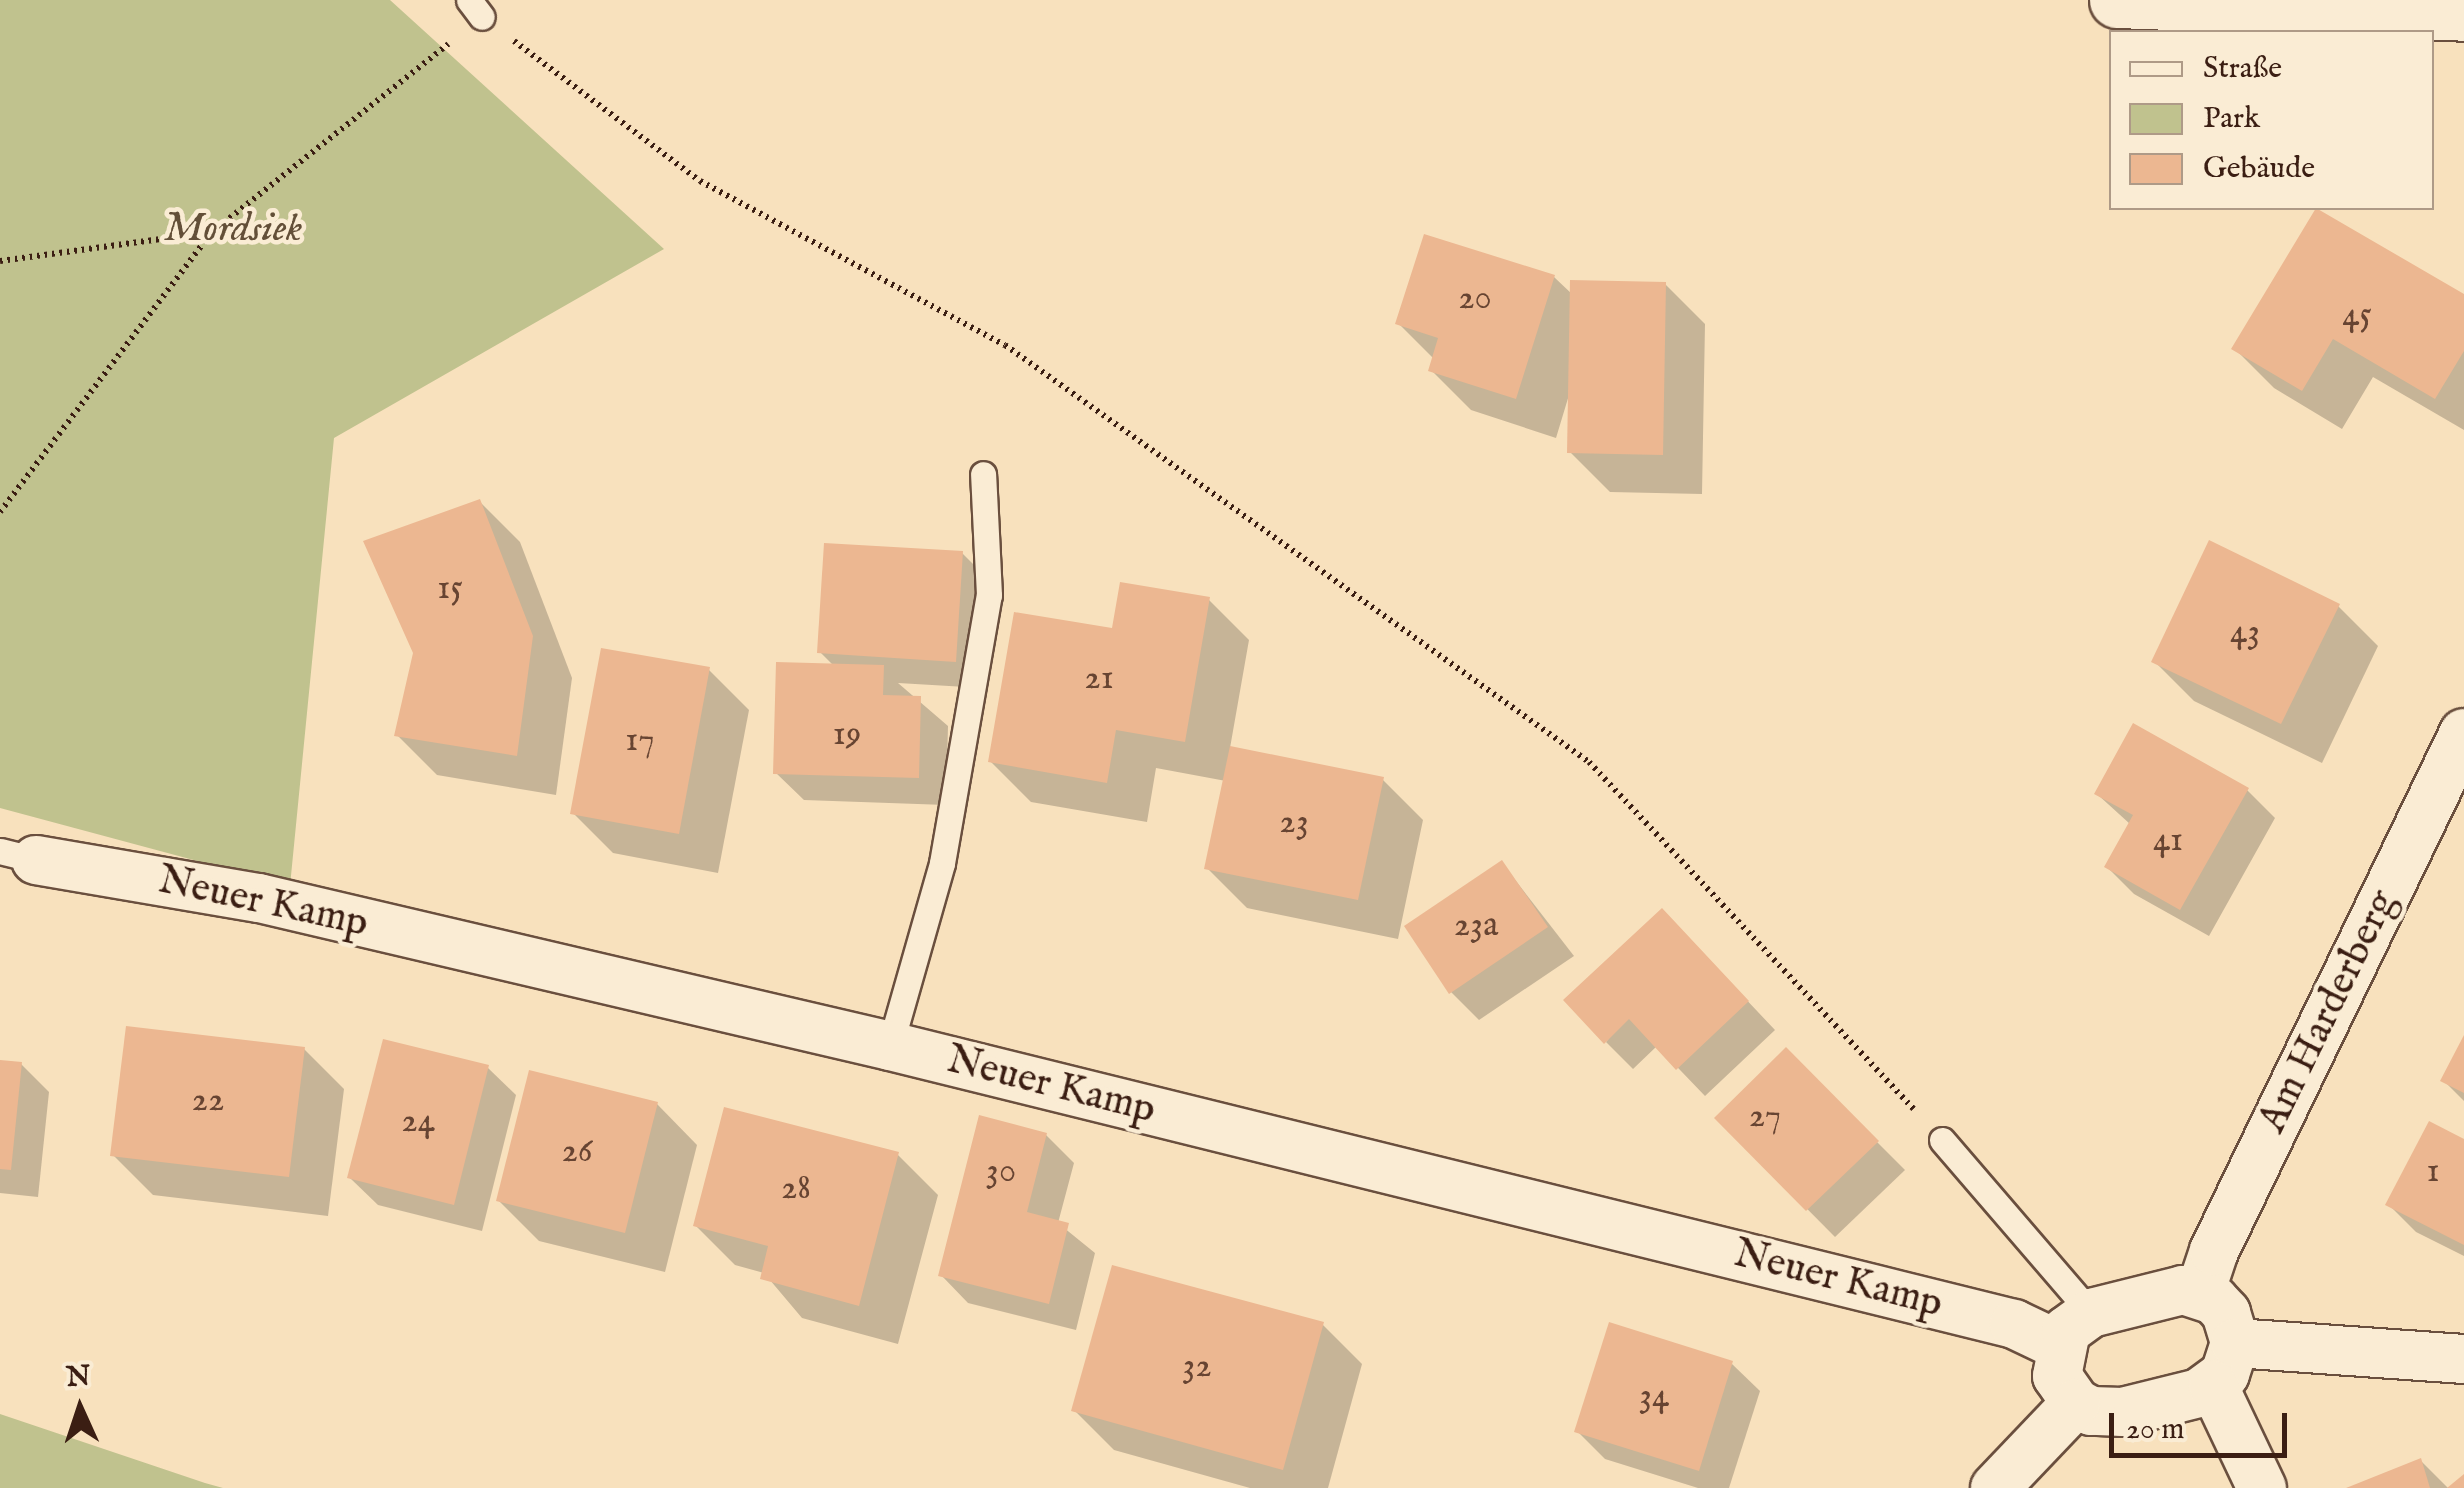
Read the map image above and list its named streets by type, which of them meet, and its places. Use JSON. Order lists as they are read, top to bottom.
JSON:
{
  "streets": {
    "street": ["Neuer Kamp", "Am Harderberg"]
  },
  "crossings": [
    ["Neuer Kamp", "Am Harderberg"]
  ],
  "parks": ["Mordsiek"],
  "house_numbers": [
    "20",
    "45",
    "15",
    "43",
    "21",
    "19",
    "17",
    "23",
    "41",
    "23a",
    "22",
    "27",
    "24",
    "26",
    "30",
    "1",
    "28",
    "32",
    "34"
  ],
  "legend": ["Straße", "Park", "Gebäude"],
  "scale_bar": "20 m",
  "north": "top"
}
